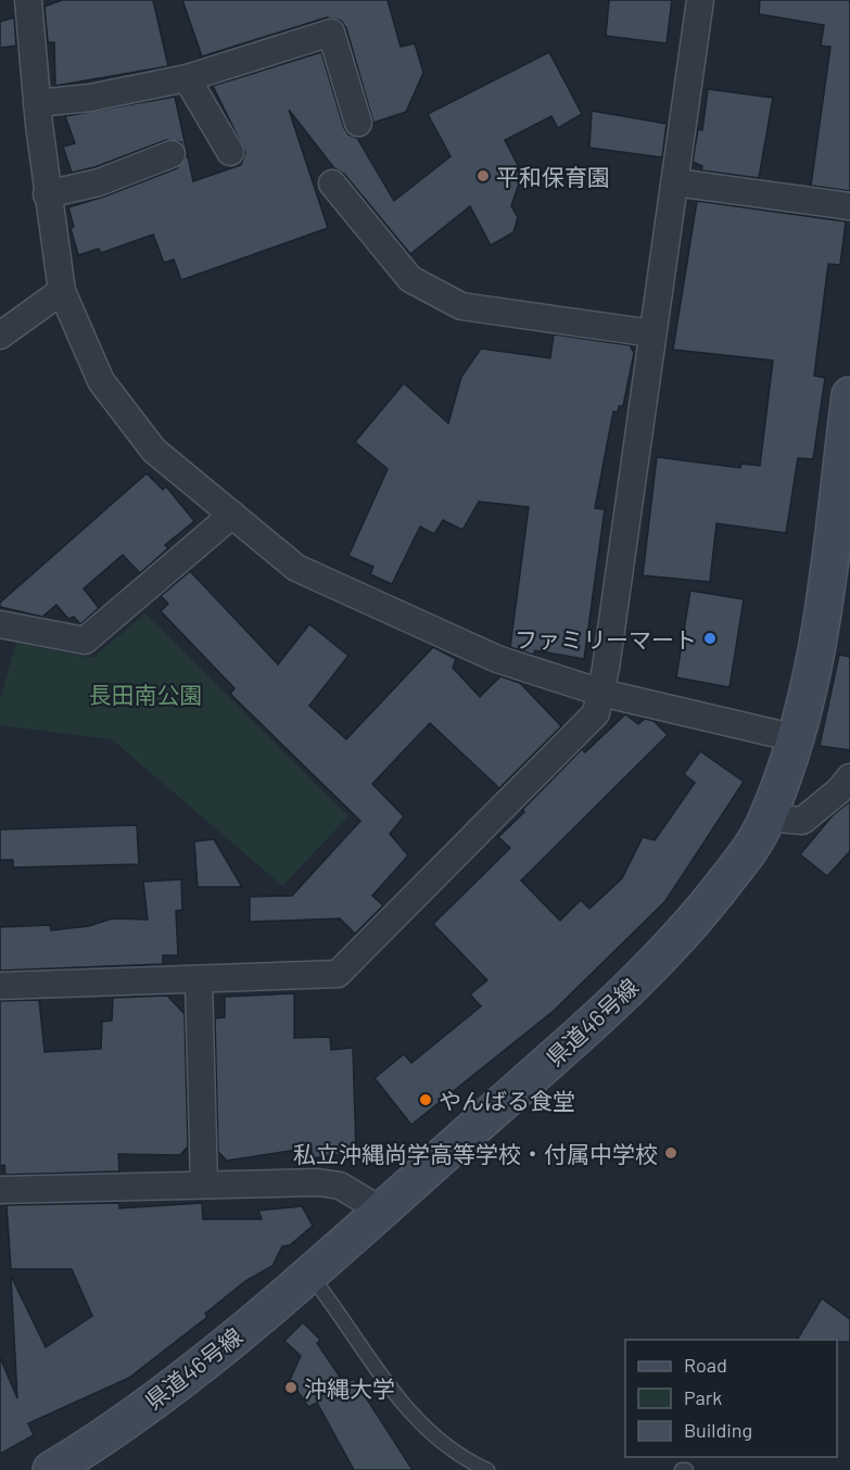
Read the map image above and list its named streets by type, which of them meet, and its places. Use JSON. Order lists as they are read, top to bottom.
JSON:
{
  "streets": {
    "main road": ["県道46号線"]
  },
  "parks": ["長田南公園"],
  "places": [
    "平和保育園",
    "ファミリーマート",
    "やんばる食堂",
    "私立沖縄尚学高等学校・付属中学校",
    "沖縄大学"
  ],
  "legend": ["Road", "Park", "Building"]
}
